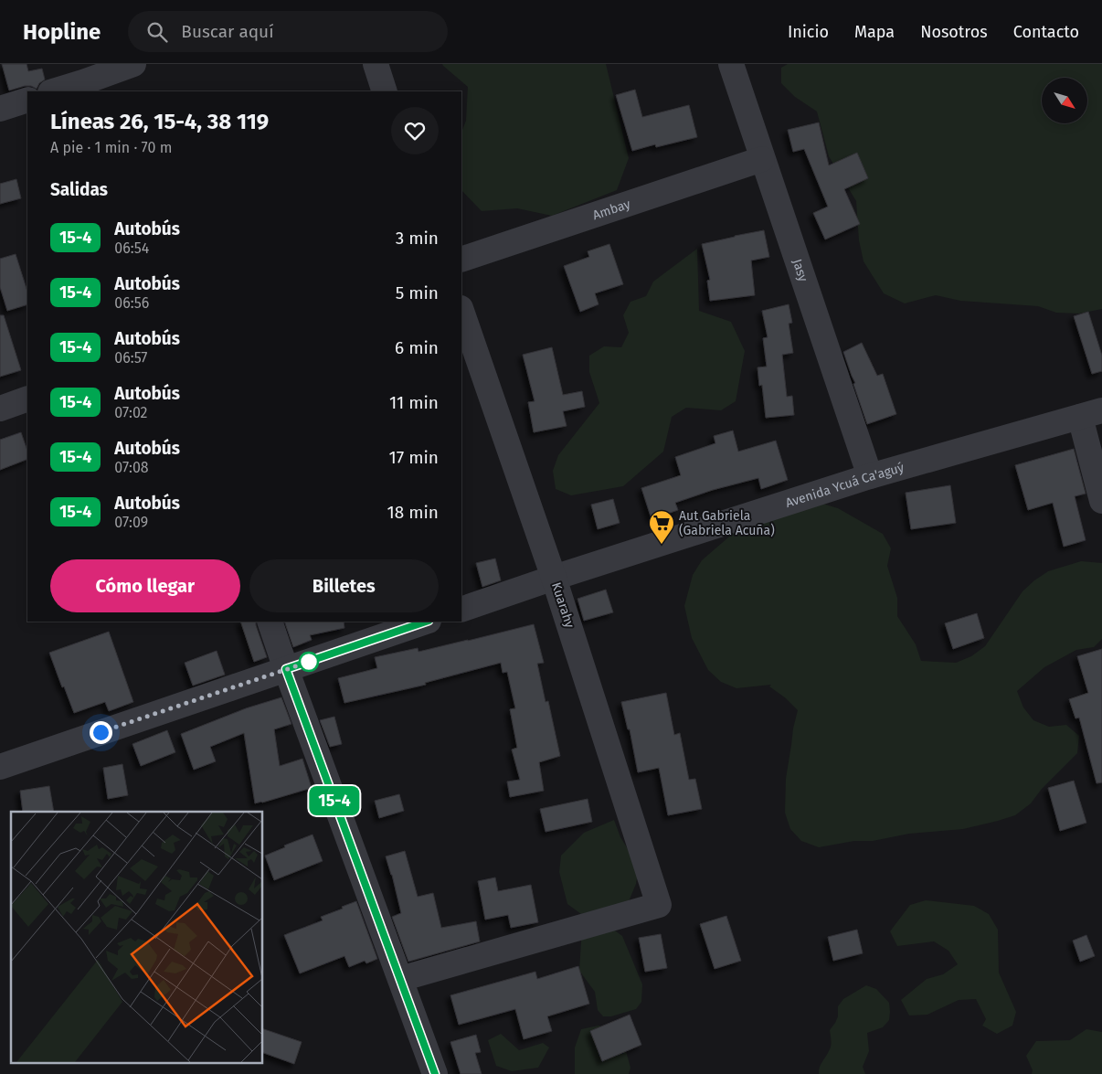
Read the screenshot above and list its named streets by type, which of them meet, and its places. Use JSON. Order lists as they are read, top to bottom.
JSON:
{
  "streets": {
    "street": [
      "Ambay",
      "Jasy",
      "Avenida Ycuá Ca'aguý",
      "Kuarahy"
    ]
  },
  "crossings": [
    ["Ambay", "Jasy"],
    ["Jasy", "Avenida Ycuá Ca'aguý"],
    ["Avenida Ycuá Ca'aguý", "Kuarahy"]
  ],
  "places": {
    "supermarket": ["Aut Gabriela (Gabriela Acuña)"]
  },
  "lines": ["bus line 15-4"],
  "north": "bottom right",
  "page": {
    "header": "Hopline",
    "search": "Buscar aquí",
    "nav": [
      "Inicio",
      "Mapa",
      "Nosotros",
      "Contacto"
    ],
    "on_map": "15-4",
    "heading": [
      ["Líneas 26, 15-4, 38 119", "A pie · 1 min · 70 m"],
      "Salidas"
    ],
    "list": [
      {
        "mark": "15-4",
        "name": "Autobús",
        "note": "06:54",
        "value": "3 min"
      },
      {
        "mark": "15-4",
        "name": "Autobús",
        "note": "06:56",
        "value": "5 min"
      },
      {
        "mark": "15-4",
        "name": "Autobús",
        "note": "06:57",
        "value": "6 min"
      },
      {
        "mark": "15-4",
        "name": "Autobús",
        "note": "07:02",
        "value": "11 min"
      },
      {
        "mark": "15-4",
        "name": "Autobús",
        "note": "07:08",
        "value": "17 min"
      },
      {
        "mark": "15-4",
        "name": "Autobús",
        "note": "07:09",
        "value": "18 min"
      }
    ],
    "buttons": ["Cómo llegar", "Billetes"]
  }
}
